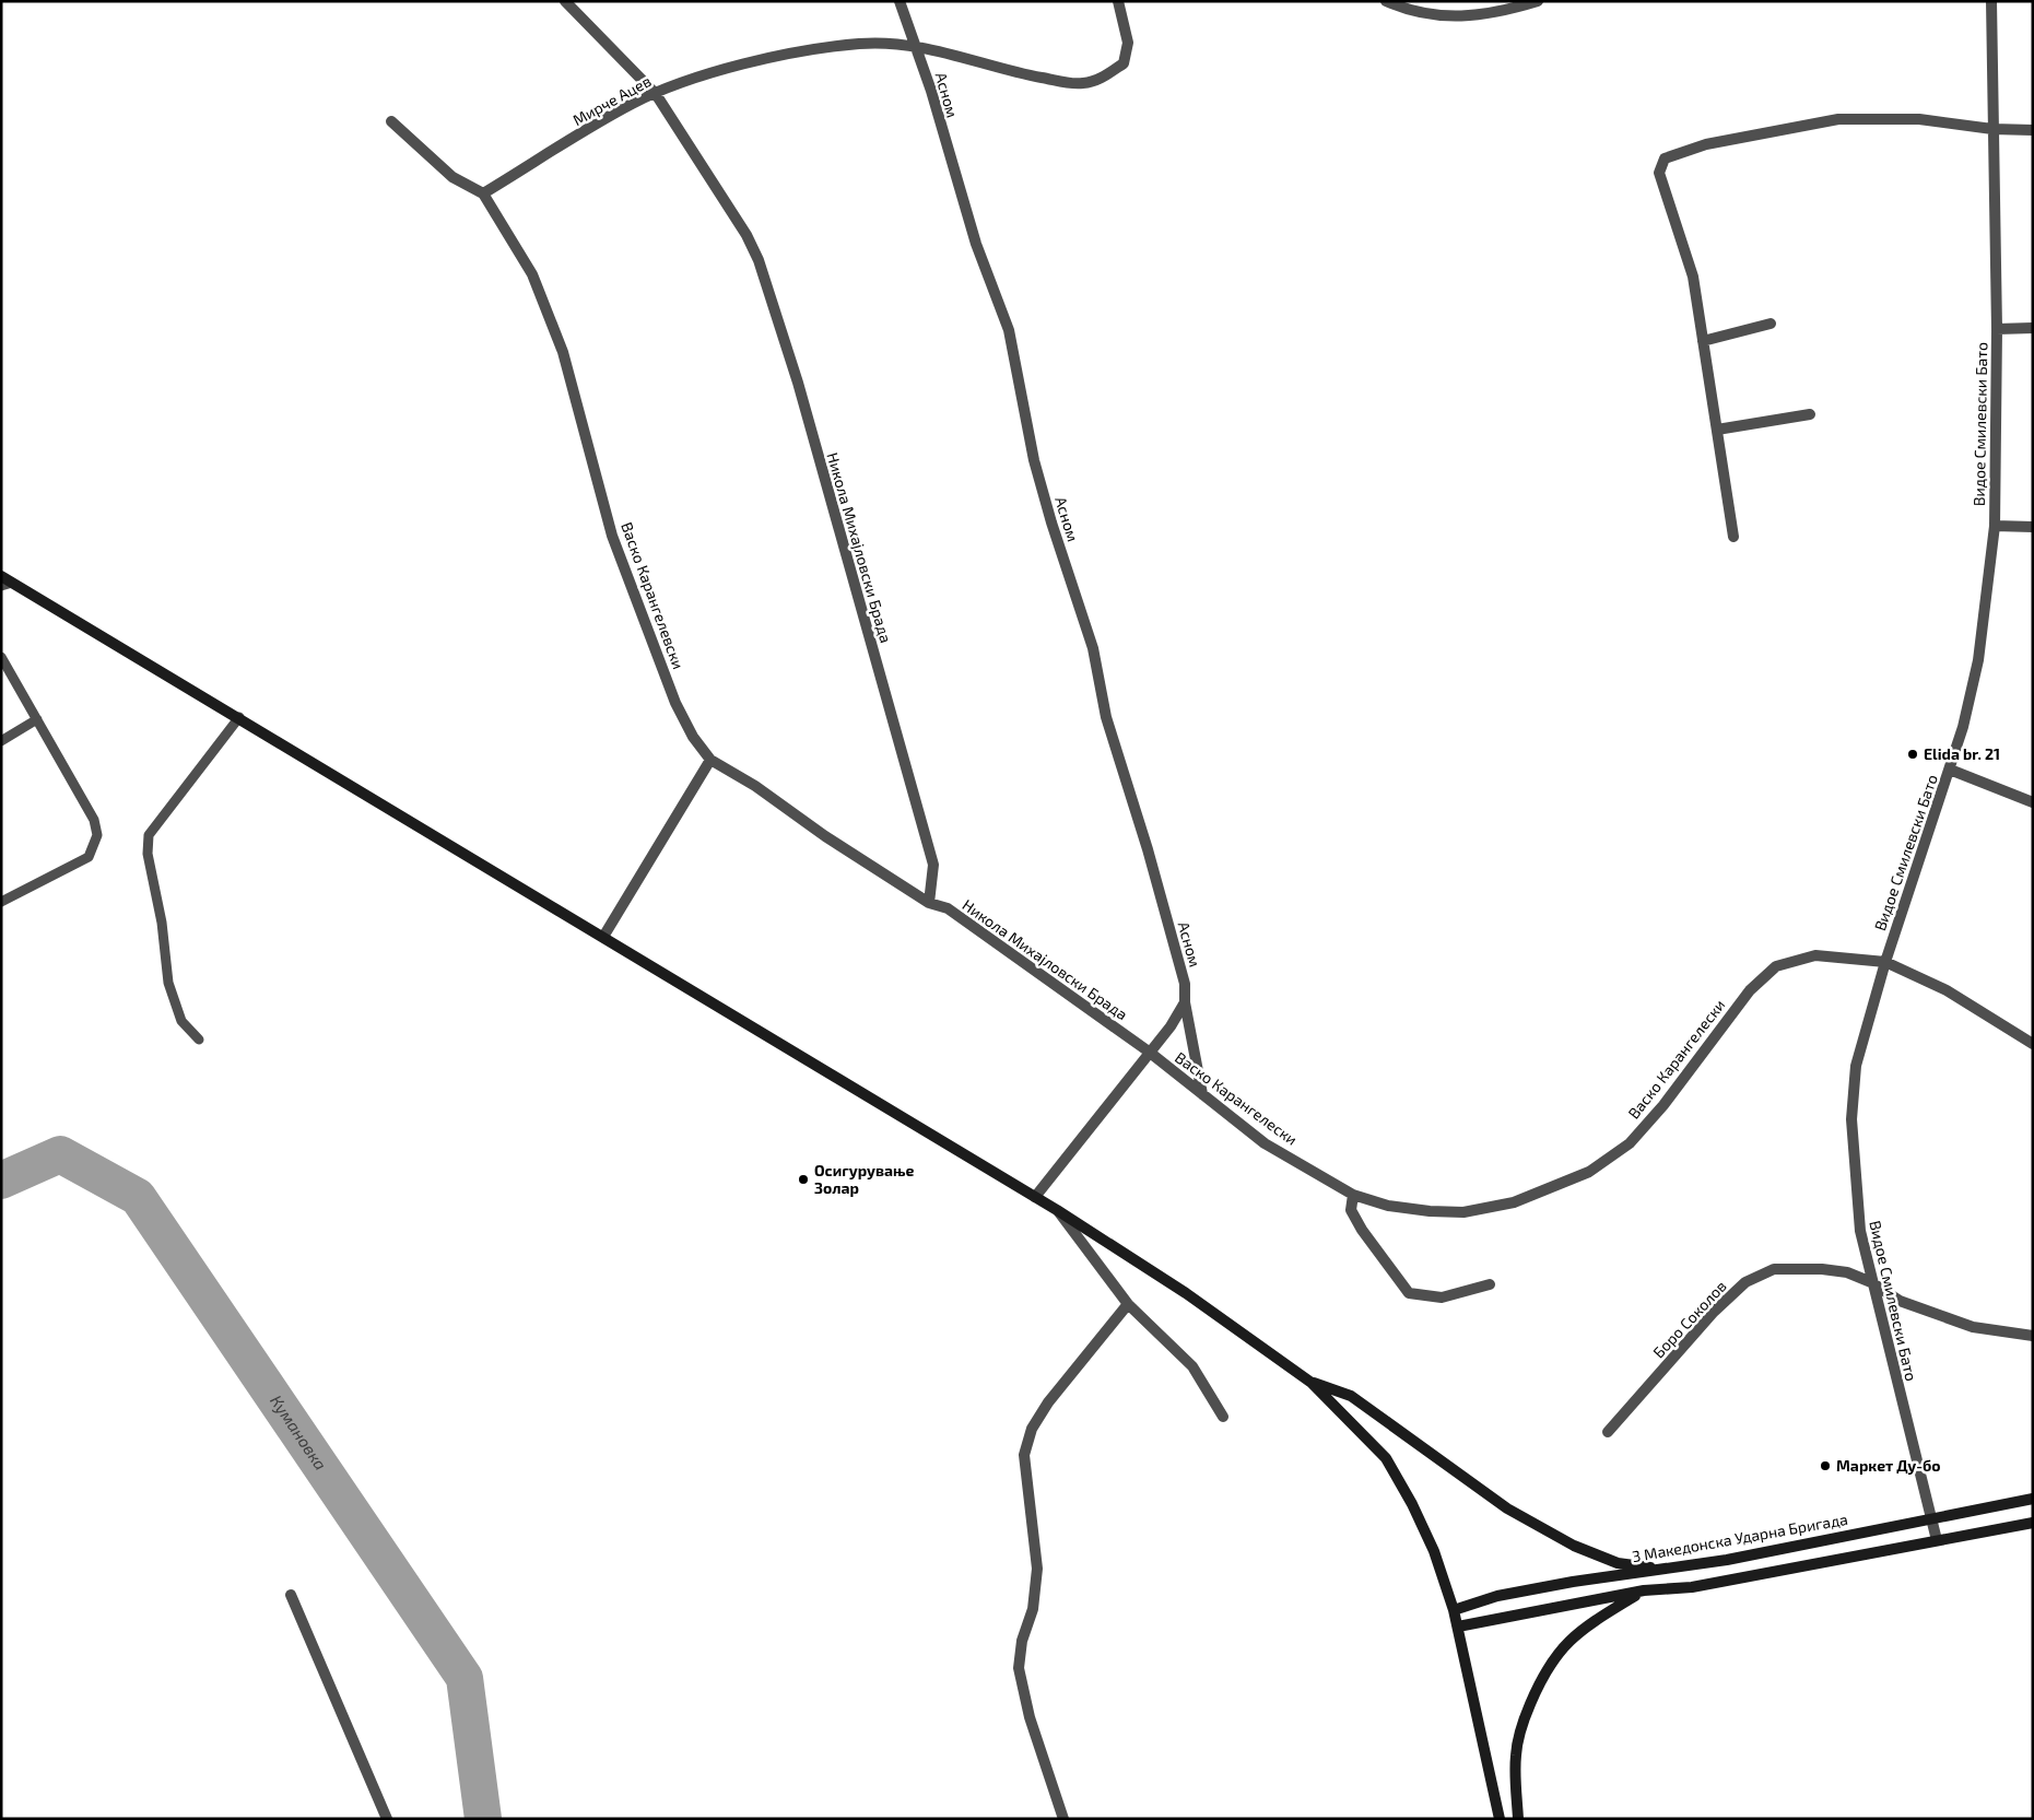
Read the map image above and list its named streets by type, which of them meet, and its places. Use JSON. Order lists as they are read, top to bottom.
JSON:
{
  "streets": {
    "main road": ["3 Македонска Ударна Бригада"],
    "street": [
      "Асном",
      "Мирче Ацев",
      "Видое Смилевски Бато",
      "Никола Михајловски Брада",
      "Васко Карангелевски",
      "Васко Карангелески",
      "Боро Соколов"
    ]
  },
  "crossings": [
    ["Асном", "Мирче Ацев"],
    ["Асном", "Васко Карангелески"],
    ["Мирче Ацев", "Никола Михајловски Брада"],
    ["Мирче Ацев", "Васко Карангелевски"],
    ["Видое Смилевски Бато", "Васко Карангелески"],
    ["Видое Смилевски Бато", "Боро Соколов"],
    ["Видое Смилевски Бато", "3 Македонска Ударна Бригада"],
    ["Никола Михајловски Брада", "Васко Карангелевски"],
    ["Никола Михајловски Брада", "Васко Карангелески"]
  ],
  "water": ["Кумановка"],
  "places": ["Elida br. 21", "Осигурување Золар", "Маркет Ду-бо"]
}
